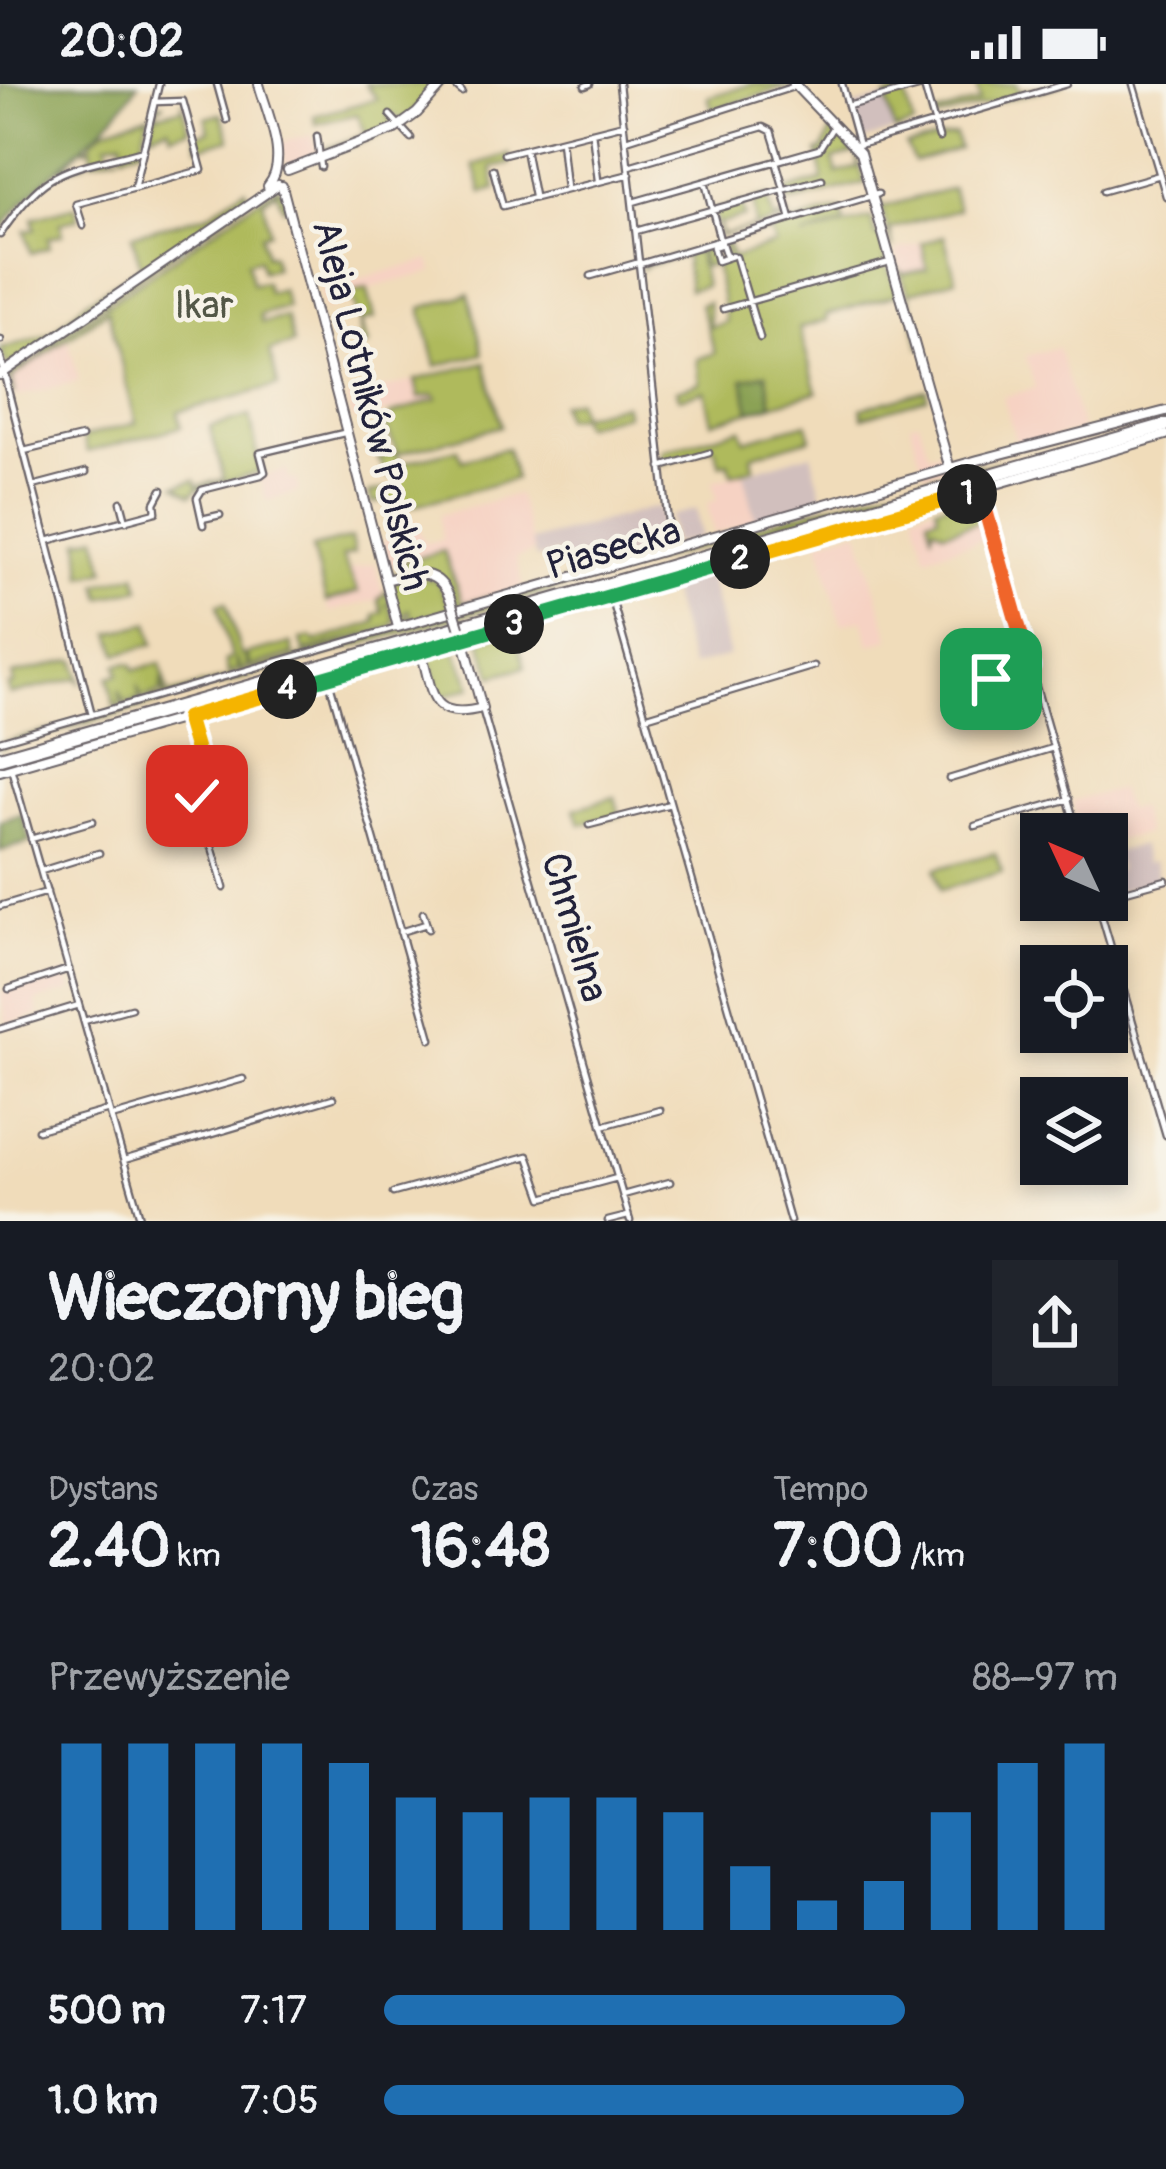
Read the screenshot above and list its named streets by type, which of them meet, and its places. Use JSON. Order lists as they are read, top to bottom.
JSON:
{
  "streets": {
    "highway": ["Piasecka"],
    "street": ["Aleja Lotników Polskich", "Chmielna"]
  },
  "crossings": [
    ["Aleja Lotników Polskich", "Chmielna"]
  ],
  "parks": ["Ikar"],
  "north": "top left",
  "page": {
    "status": "20:02",
    "pins": [
      "1",
      "2",
      "3",
      "4"
    ],
    "heading": ["Wieczorny bieg", "20:02"],
    "stats": [
      ["Dystans", "2.40 km"],
      ["Czas", "16:48"],
      ["Tempo", "7:00 /km"]
    ],
    "chart": ["Przewyższenie", "88–97 m"],
    "list": [
      {
        "name": "500 m",
        "note": "7:17"
      },
      {
        "name": "1.0 km",
        "note": "7:05"
      }
    ]
  }
}
